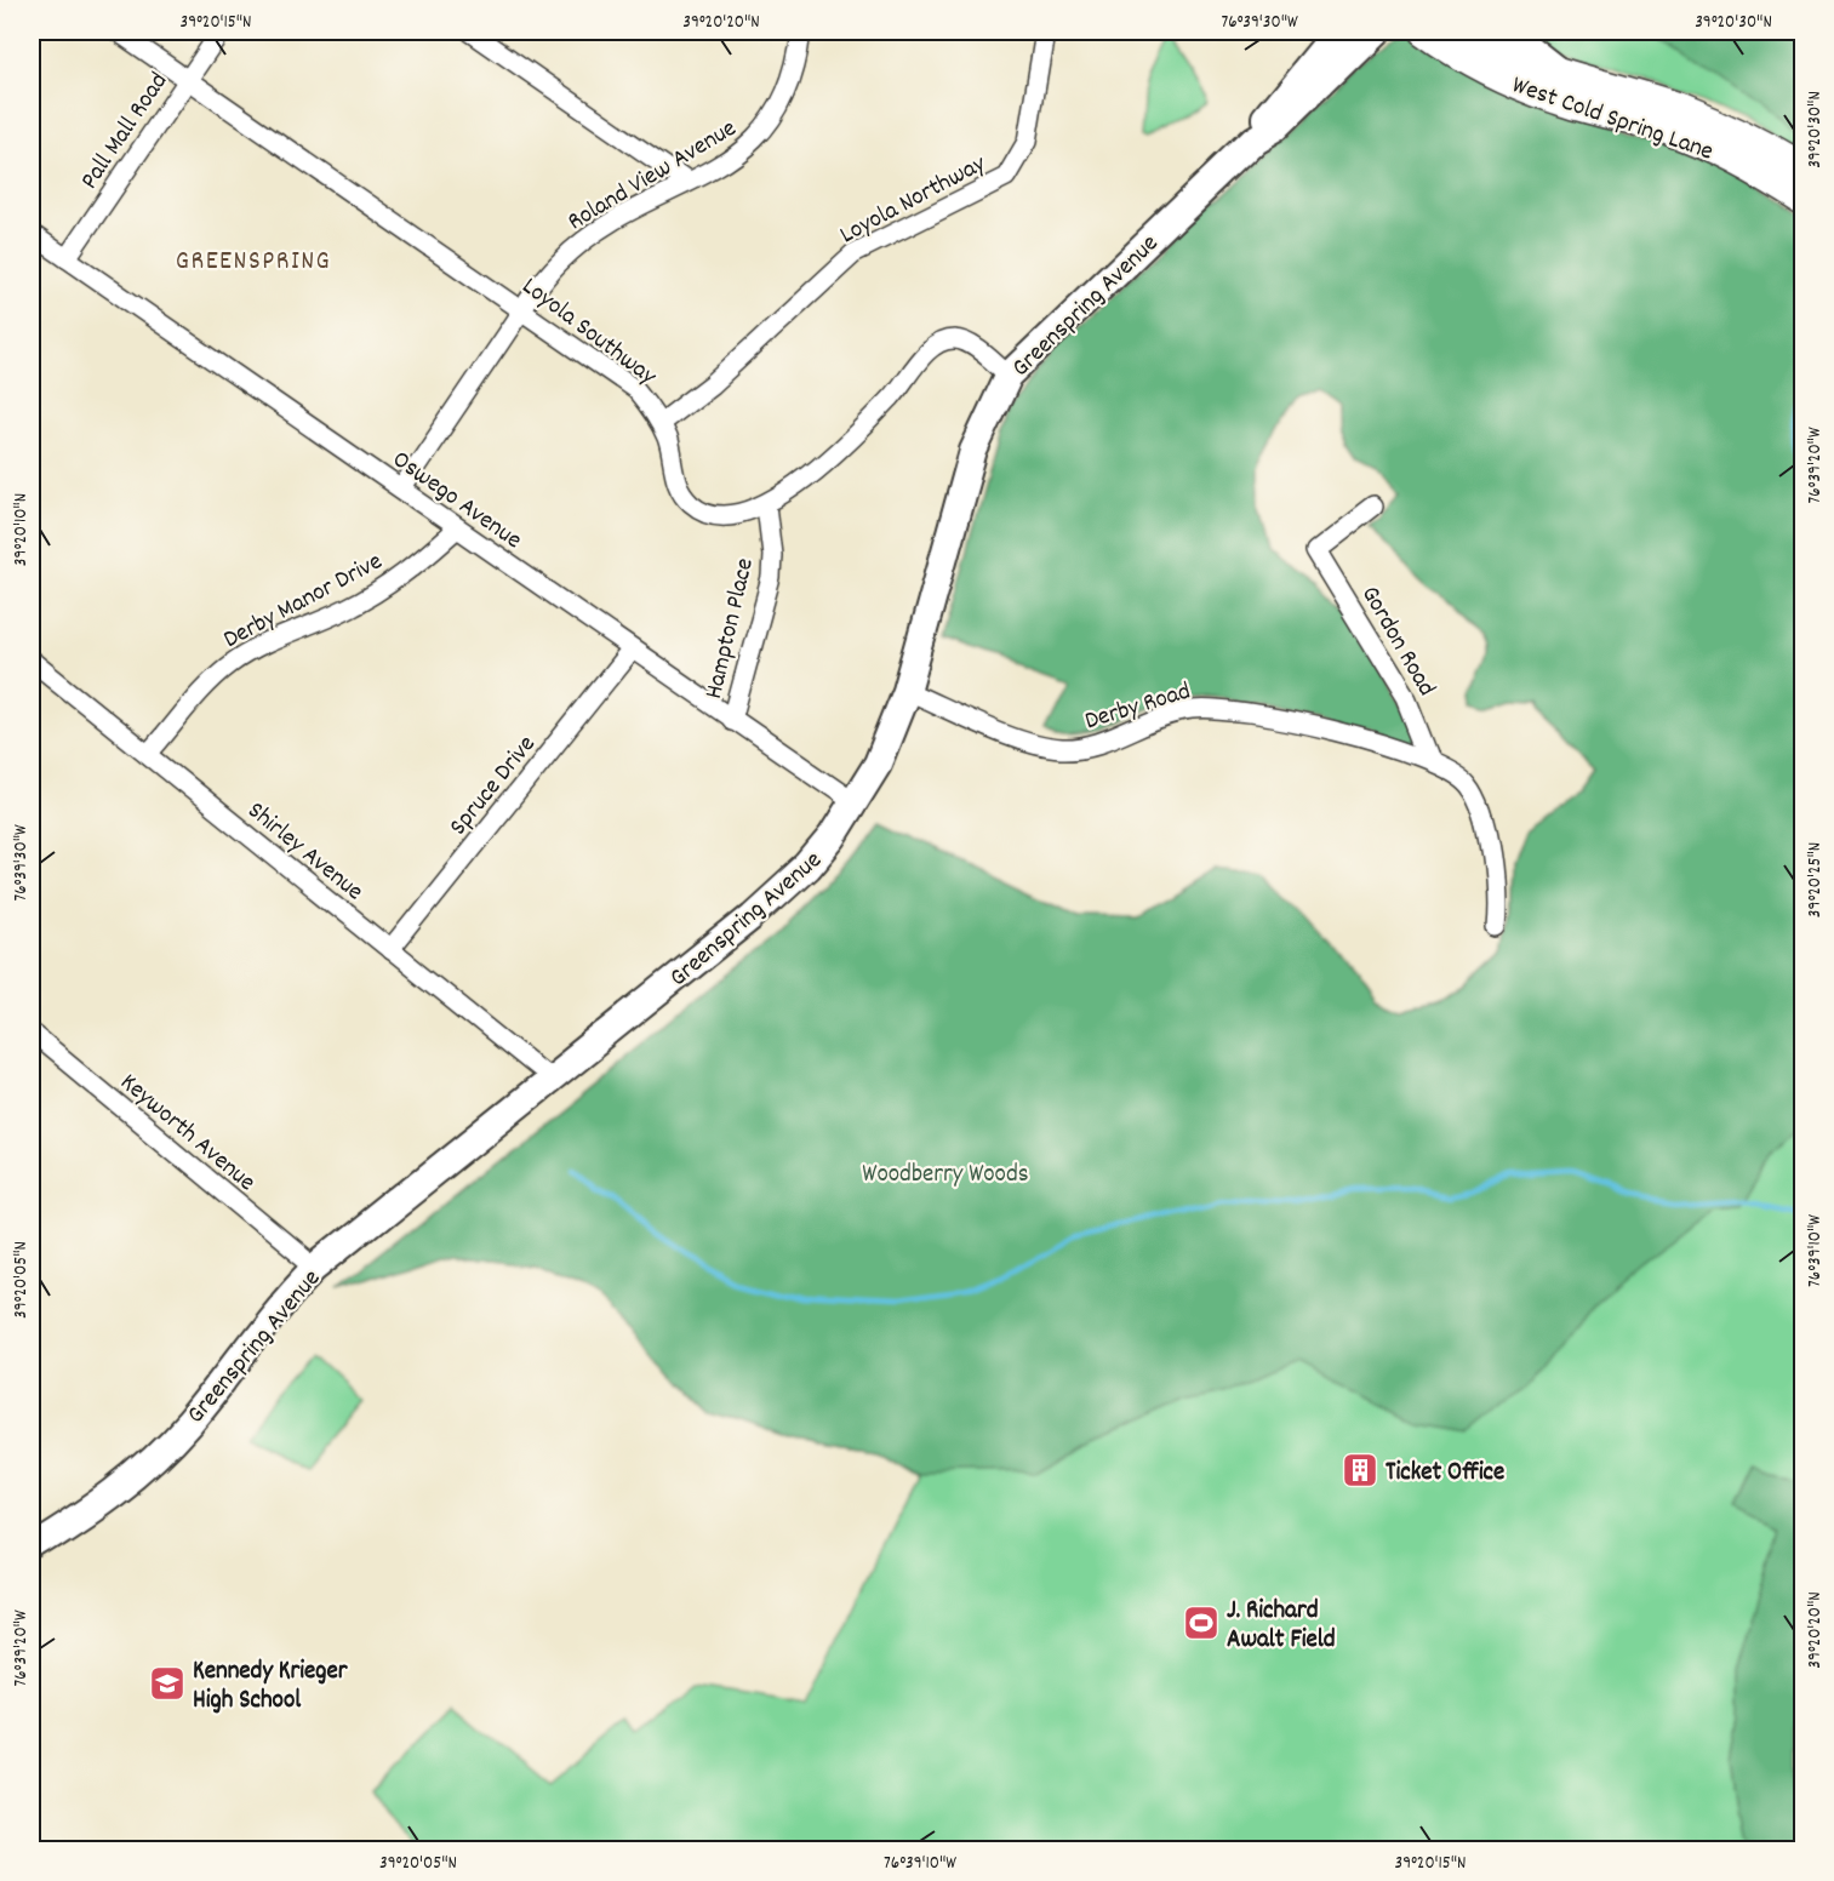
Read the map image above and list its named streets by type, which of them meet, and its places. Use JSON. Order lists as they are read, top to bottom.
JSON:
{
  "streets": {
    "main road": ["West Cold Spring Lane", "Greenspring Avenue"],
    "street": [
      "Pall Mall Road",
      "Roland View Avenue",
      "Loyola Northway",
      "Loyola Southway",
      "Oswego Avenue",
      "Derby Manor Drive",
      "Hampton Place",
      "Gordon Road",
      "Derby Road",
      "Spruce Drive",
      "Shirley Avenue",
      "Keyworth Avenue"
    ]
  },
  "crossings": [
    ["Pall Mall Road", "Loyola Southway"],
    ["Pall Mall Road", "Oswego Avenue"],
    ["Roland View Avenue", "Loyola Southway"],
    ["Roland View Avenue", "Oswego Avenue"],
    ["Loyola Northway", "Loyola Southway"],
    ["Greenspring Avenue", "Loyola Southway"],
    ["Greenspring Avenue", "Oswego Avenue"],
    ["Greenspring Avenue", "Derby Road"],
    ["Greenspring Avenue", "Shirley Avenue"],
    ["Greenspring Avenue", "Keyworth Avenue"],
    ["Loyola Southway", "Hampton Place"],
    ["Oswego Avenue", "Derby Manor Drive"],
    ["Oswego Avenue", "Hampton Place"],
    ["Oswego Avenue", "Spruce Drive"],
    ["Derby Manor Drive", "Shirley Avenue"],
    ["Gordon Road", "Derby Road"],
    ["Spruce Drive", "Shirley Avenue"]
  ],
  "districts": ["GREENSPRING"],
  "parks": ["Woodberry Woods"],
  "places": {
    "building": ["Ticket Office"],
    "sports": ["J. Richard Awalt Field"],
    "school or university": ["Kennedy Krieger High School"]
  },
  "coordinates": [
    "39°20'15\"N",
    "39°20'20\"N",
    "76°39'30\"W",
    "39°20'30\"N",
    "76°39'20\"W",
    "39°20'10\"N",
    "39°20'25\"N",
    "76°39'10\"W",
    "39°20'05\"N"
  ]
}
